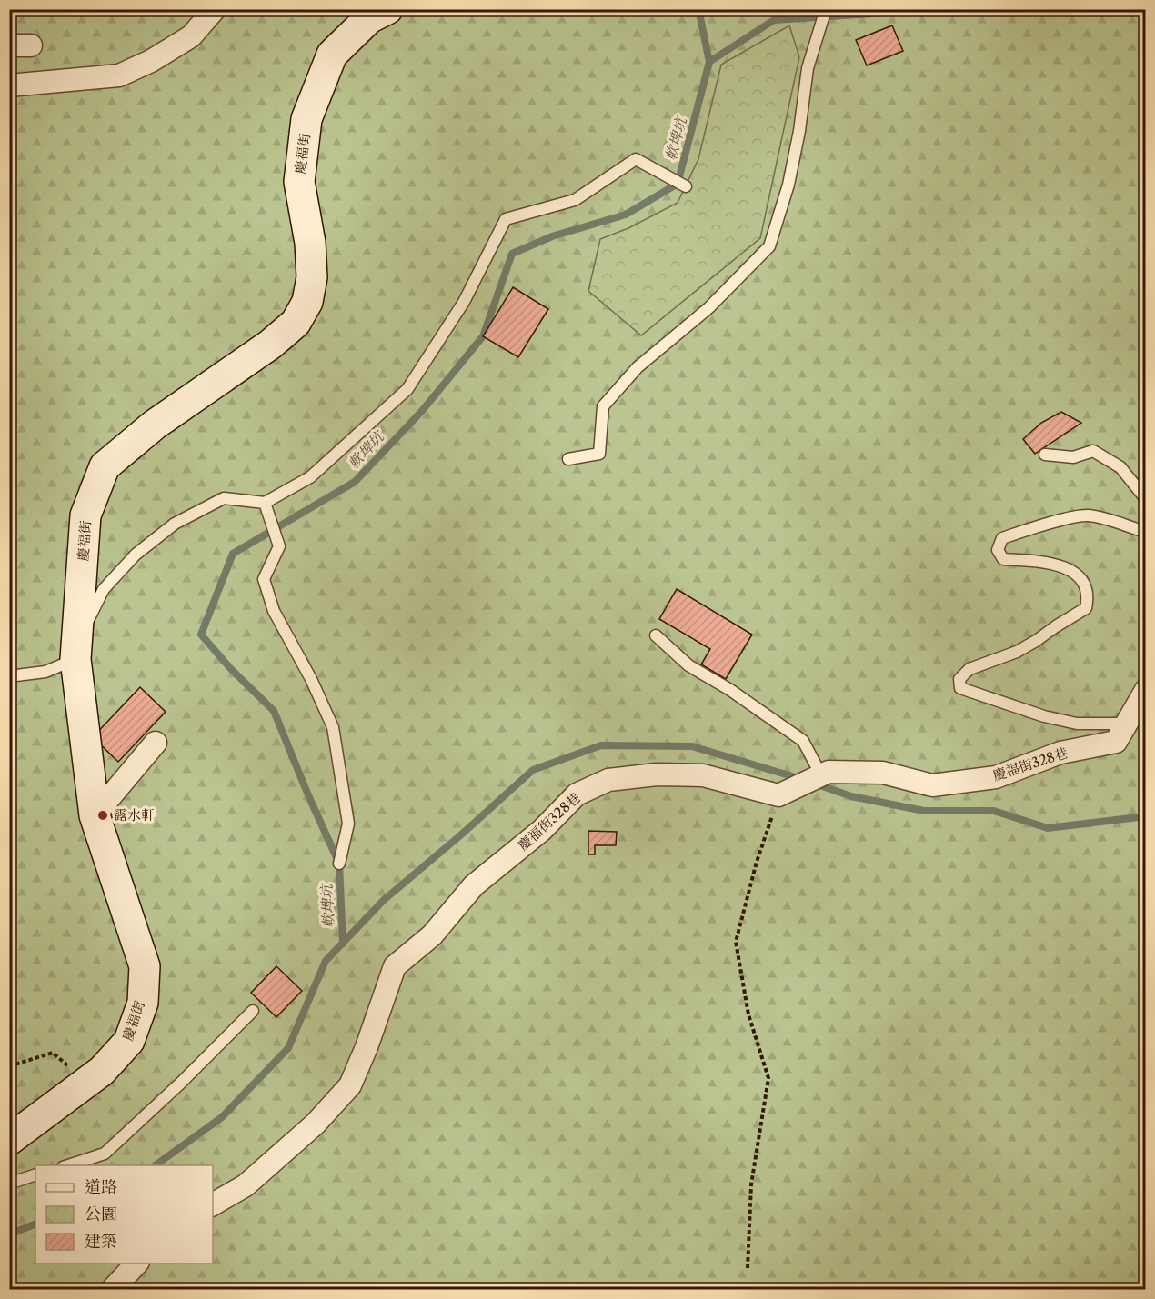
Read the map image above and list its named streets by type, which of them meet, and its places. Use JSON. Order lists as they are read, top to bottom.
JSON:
{
  "streets": {
    "street": ["慶福街", "慶福街328巷"]
  },
  "water": ["軟埤坑"],
  "places": ["露水軒"],
  "legend": ["道路", "公園", "建築"]
}
